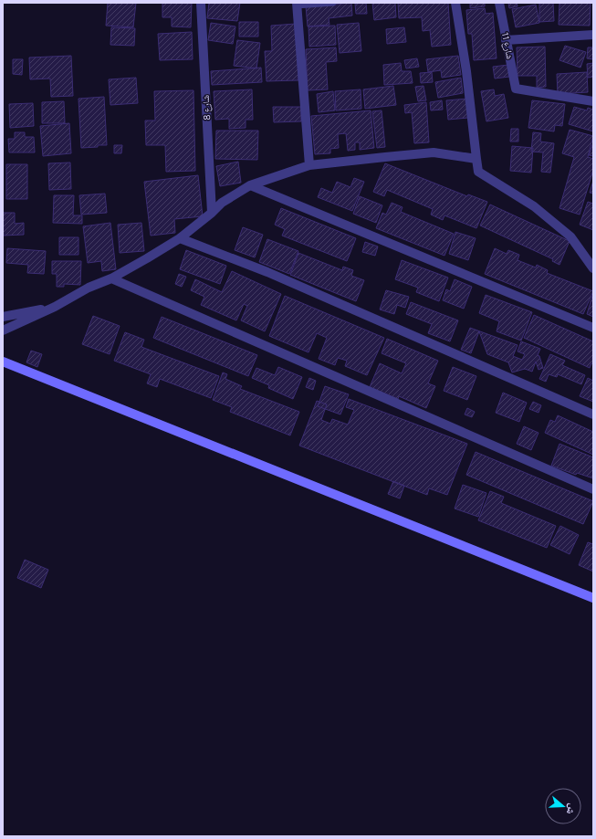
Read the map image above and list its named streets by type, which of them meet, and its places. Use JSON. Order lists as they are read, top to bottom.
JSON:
{
  "streets": {
    "street": ["شارع 11", "شارع 8"]
  },
  "north": "right"
}
